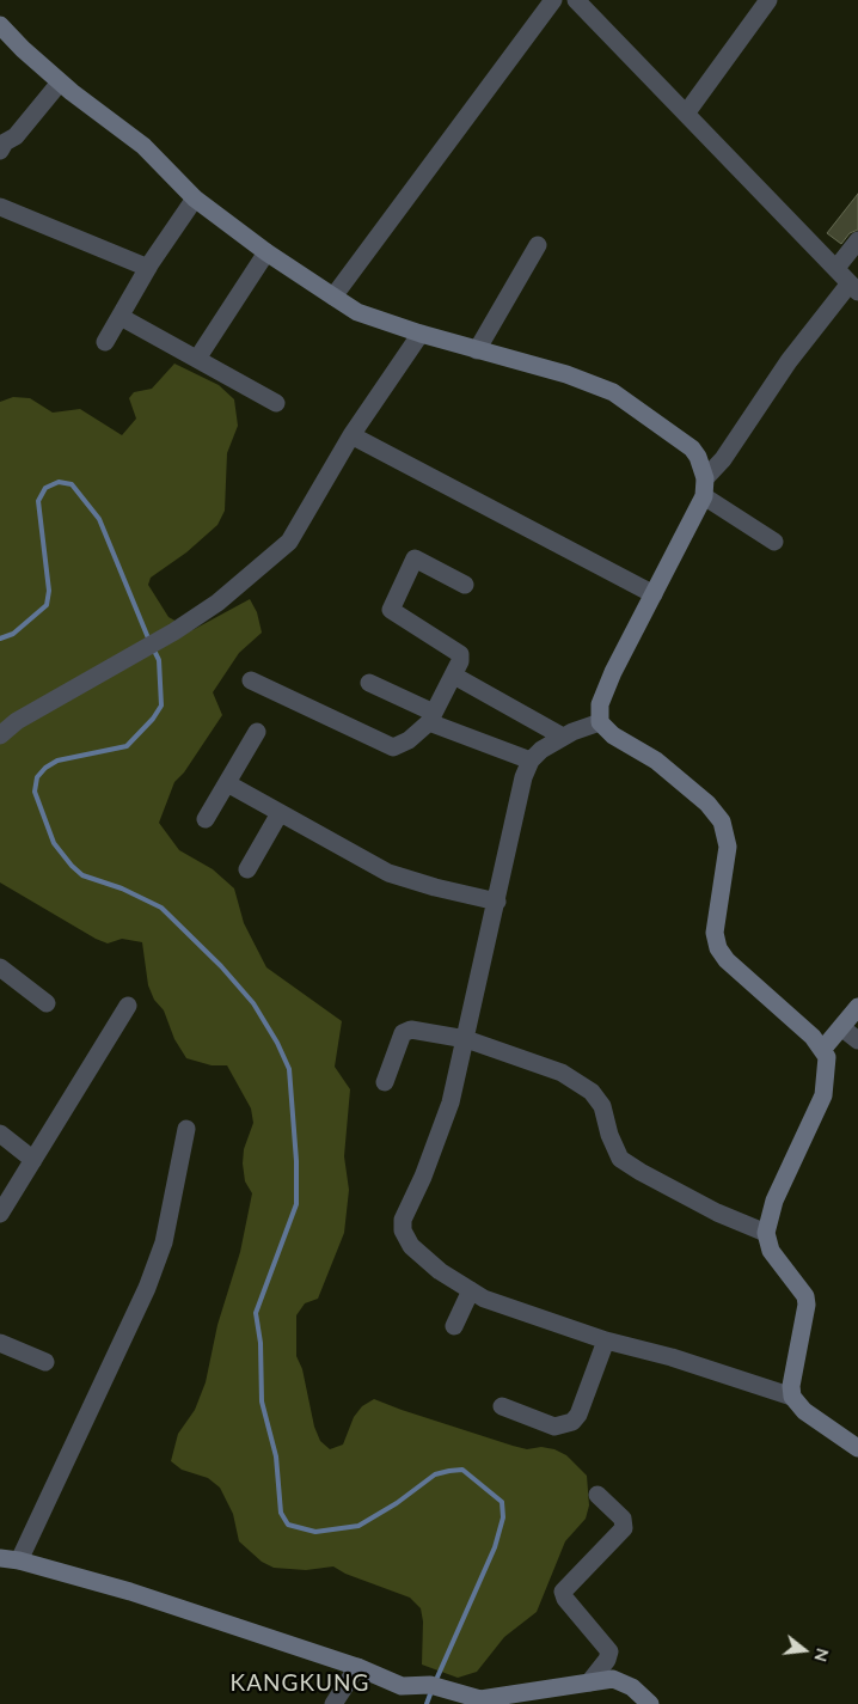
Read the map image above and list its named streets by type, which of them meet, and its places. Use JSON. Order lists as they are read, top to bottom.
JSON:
{
  "districts": ["KANGKUNG"],
  "north": "right"
}
